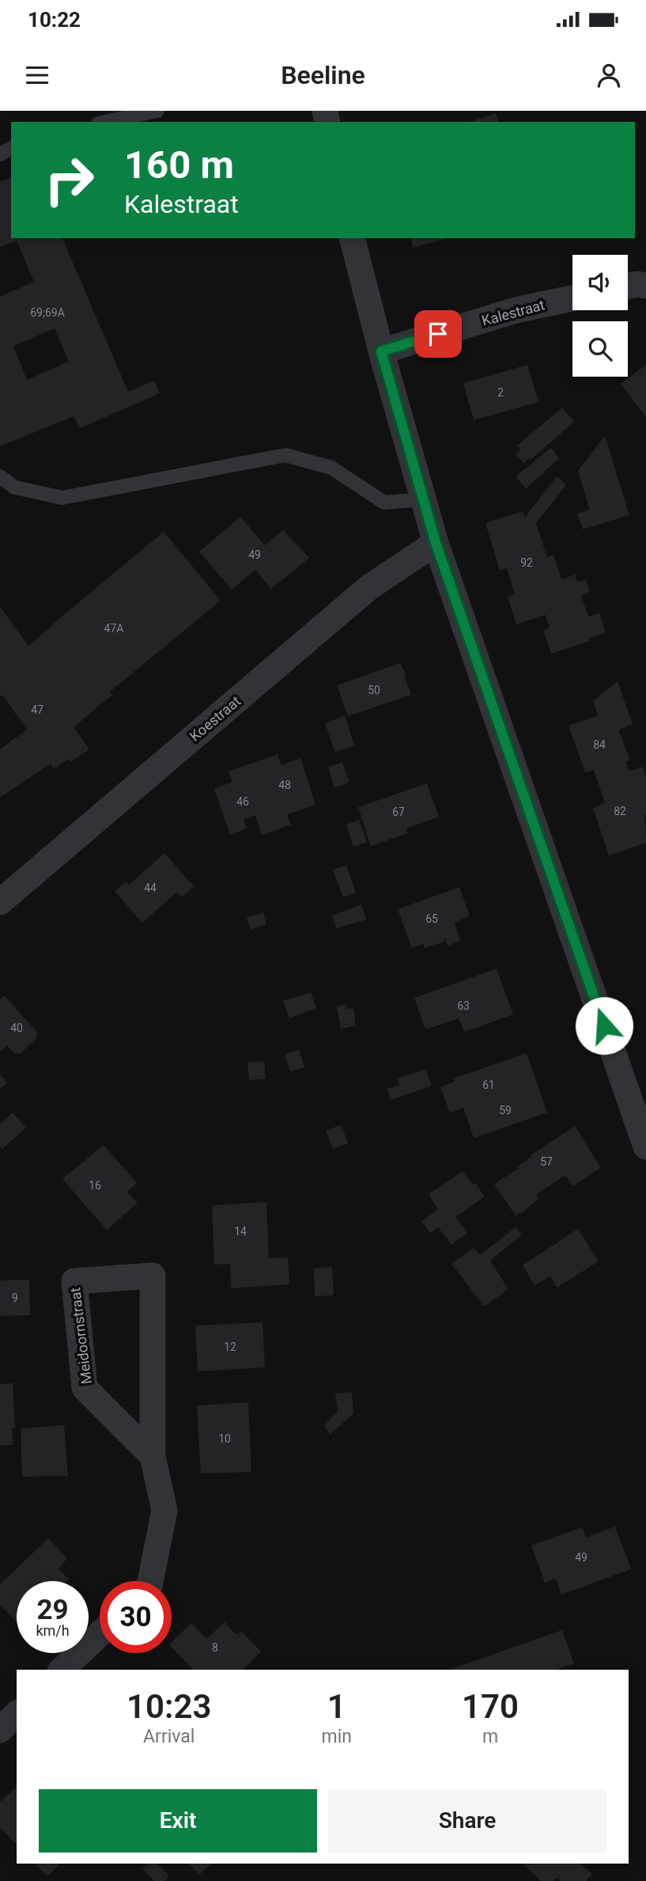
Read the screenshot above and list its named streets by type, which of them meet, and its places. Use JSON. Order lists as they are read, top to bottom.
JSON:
{
  "streets": {
    "street": ["Kalestraat", "Koestraat", "Meidoornstraat"]
  },
  "house_numbers": [
    "69;69A",
    "2",
    "49",
    "92",
    "47A",
    "50",
    "47",
    "84",
    "48",
    "46",
    "82",
    "67",
    "44",
    "65",
    "63",
    "40",
    "61",
    "59",
    "57",
    "16",
    "14",
    "9",
    "12",
    "10",
    "49",
    "8"
  ],
  "page": {
    "status": "10:22",
    "header": "Beeline",
    "turn": ["160 m", "Kalestraat"],
    "speed": "29 km/h",
    "limit": "30",
    "eta": [
      "10:23",
      "Arrival",
      "1",
      "min",
      "170",
      "m"
    ],
    "buttons": ["Exit", "Share"]
  }
}
